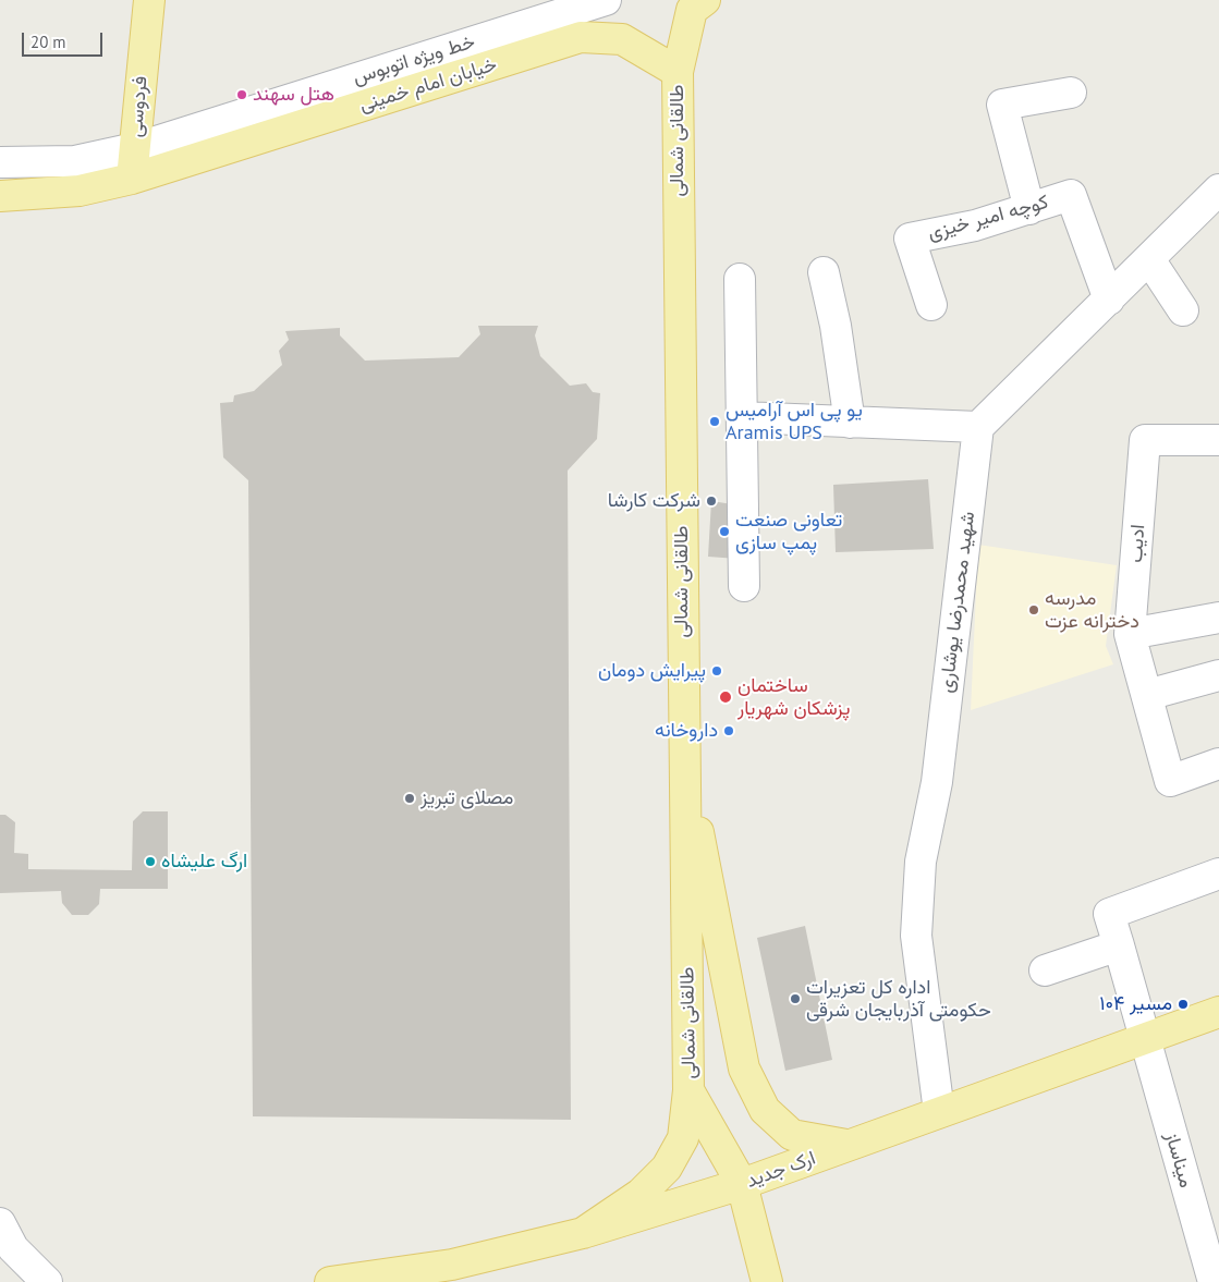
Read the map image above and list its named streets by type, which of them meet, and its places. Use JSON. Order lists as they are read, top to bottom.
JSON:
{
  "streets": {
    "main road": [
      "خیابان امام خمینی",
      "فردوسی",
      "طالقانی شمالی",
      "ارک جدید"
    ],
    "street": [
      "خط ویژه اتوبوس",
      "کوچه امیر خیزی",
      "ادیب",
      "شهید محمدرضا یوشاری",
      "میناساز"
    ]
  },
  "crossings": [
    ["خط ویژه اتوبوس", "فردوسی"],
    ["خیابان امام خمینی", "فردوسی"],
    ["خیابان امام خمینی", "طالقانی شمالی"],
    ["طالقانی شمالی", "ارک جدید"],
    ["شهید محمدرضا یوشاری", "ارک جدید"],
    ["میناساز", "ارک جدید"]
  ],
  "places": [
    "هتل سهند",
    "یو پی اس آرامیس Aramis UPS",
    "شرکت کارشا",
    "تعاونی صنعت پمپ سازی",
    "مدرسه دخترانه عزت",
    "پیرایش دومان",
    "ساختمان پزشکان شهریار",
    "داروخانه",
    "مصلای تبریز",
    "ارگ علیشاه",
    "اداره کل تعزیرات حکومتی آذربایجان شرقی",
    "مسیر ۱۰۴"
  ],
  "scale_bar": "20 m"
}
